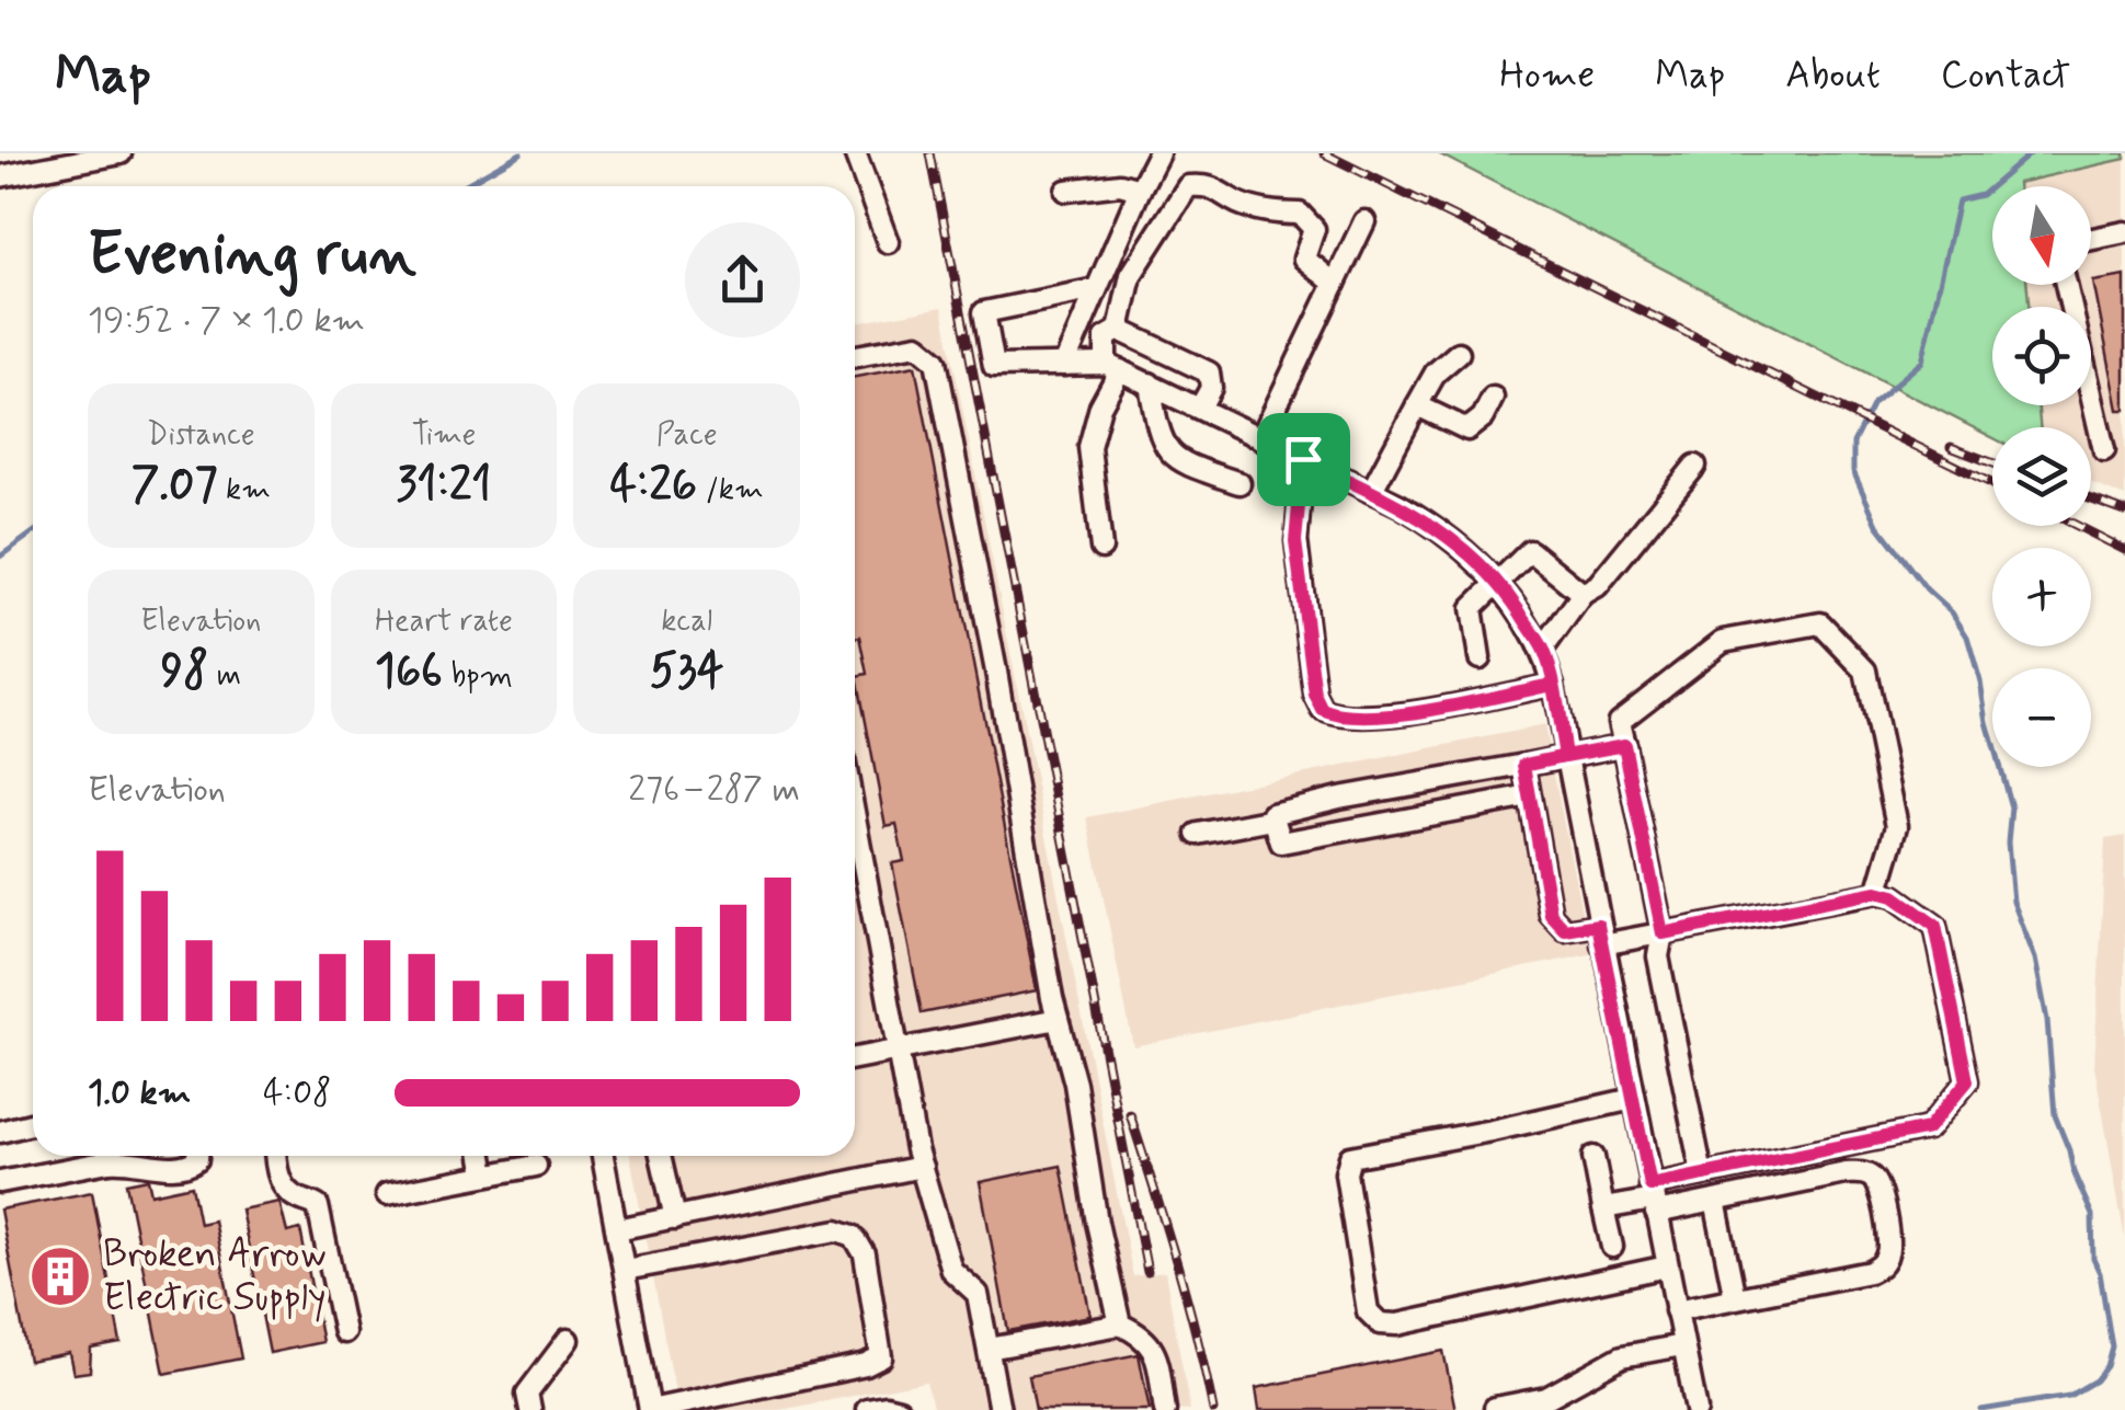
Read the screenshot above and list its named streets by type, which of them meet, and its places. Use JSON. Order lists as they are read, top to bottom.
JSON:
{
  "places": {
    "building": ["Broken Arrow Electric Supply"]
  },
  "north": "bottom",
  "page": {
    "header": "Map",
    "nav": [
      "Home",
      "Map",
      "About",
      "Contact"
    ],
    "map_buttons": ["+", "−"],
    "heading": ["Evening run", "19:52 · 7 × 1.0 km"],
    "stats": [
      ["Distance", "7.07 km"],
      ["Time", "31:21"],
      ["Pace", "4:26 /km"],
      ["Elevation", "98 m"],
      ["Heart rate", "166 bpm"],
      ["kcal", "534"]
    ],
    "chart": ["Elevation", "276–287 m"],
    "list": [
      {
        "name": "1.0 km",
        "note": "4:08"
      }
    ]
  }
}
